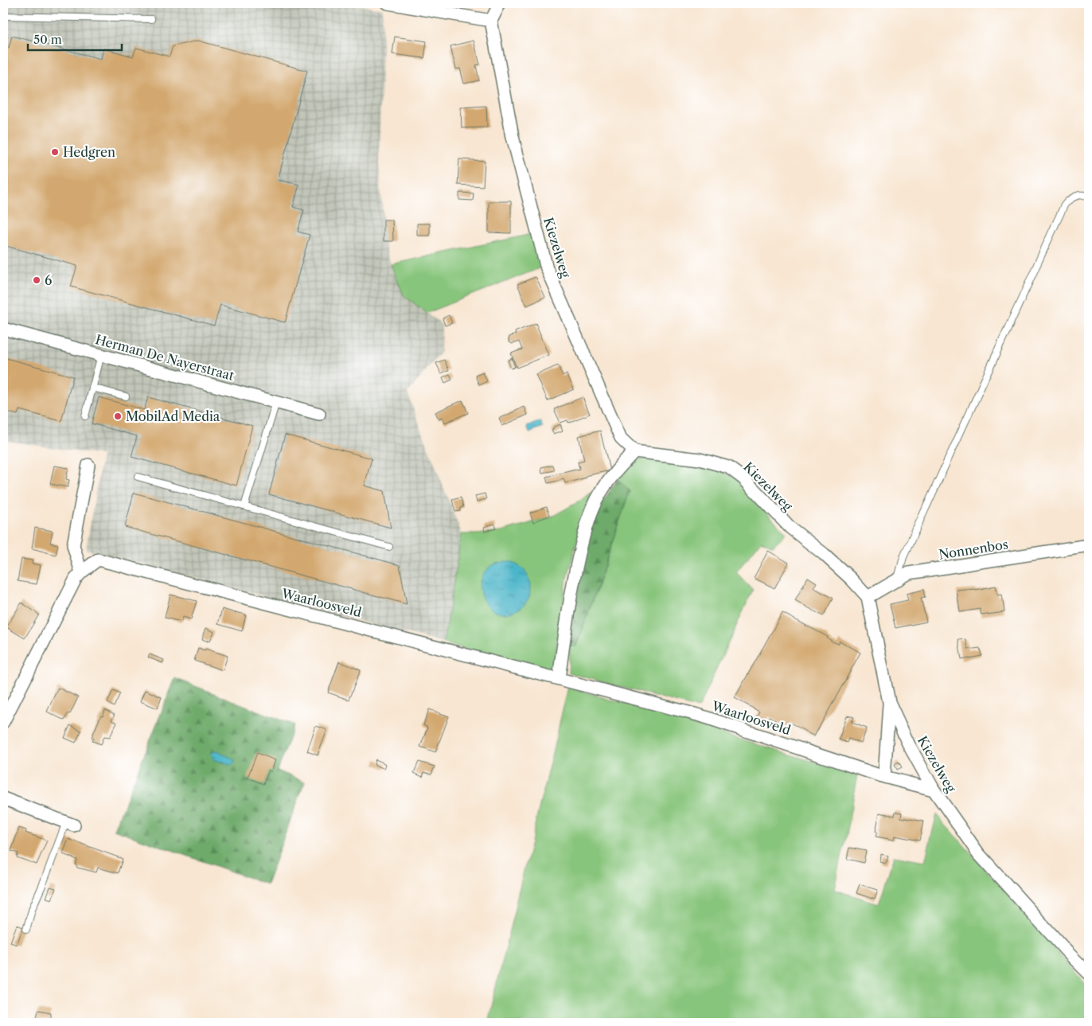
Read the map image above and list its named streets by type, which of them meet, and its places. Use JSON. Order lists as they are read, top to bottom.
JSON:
{
  "streets": {
    "street": [
      "Kiezelweg",
      "Herman De Nayerstraat",
      "Nonnenbos",
      "Waarloosveld"
    ]
  },
  "crossings": [
    ["Kiezelweg", "Nonnenbos"],
    ["Kiezelweg", "Waarloosveld"]
  ],
  "places": ["Hedgren", "6", "MobilAd Media"],
  "scale_bar": "50 m"
}
